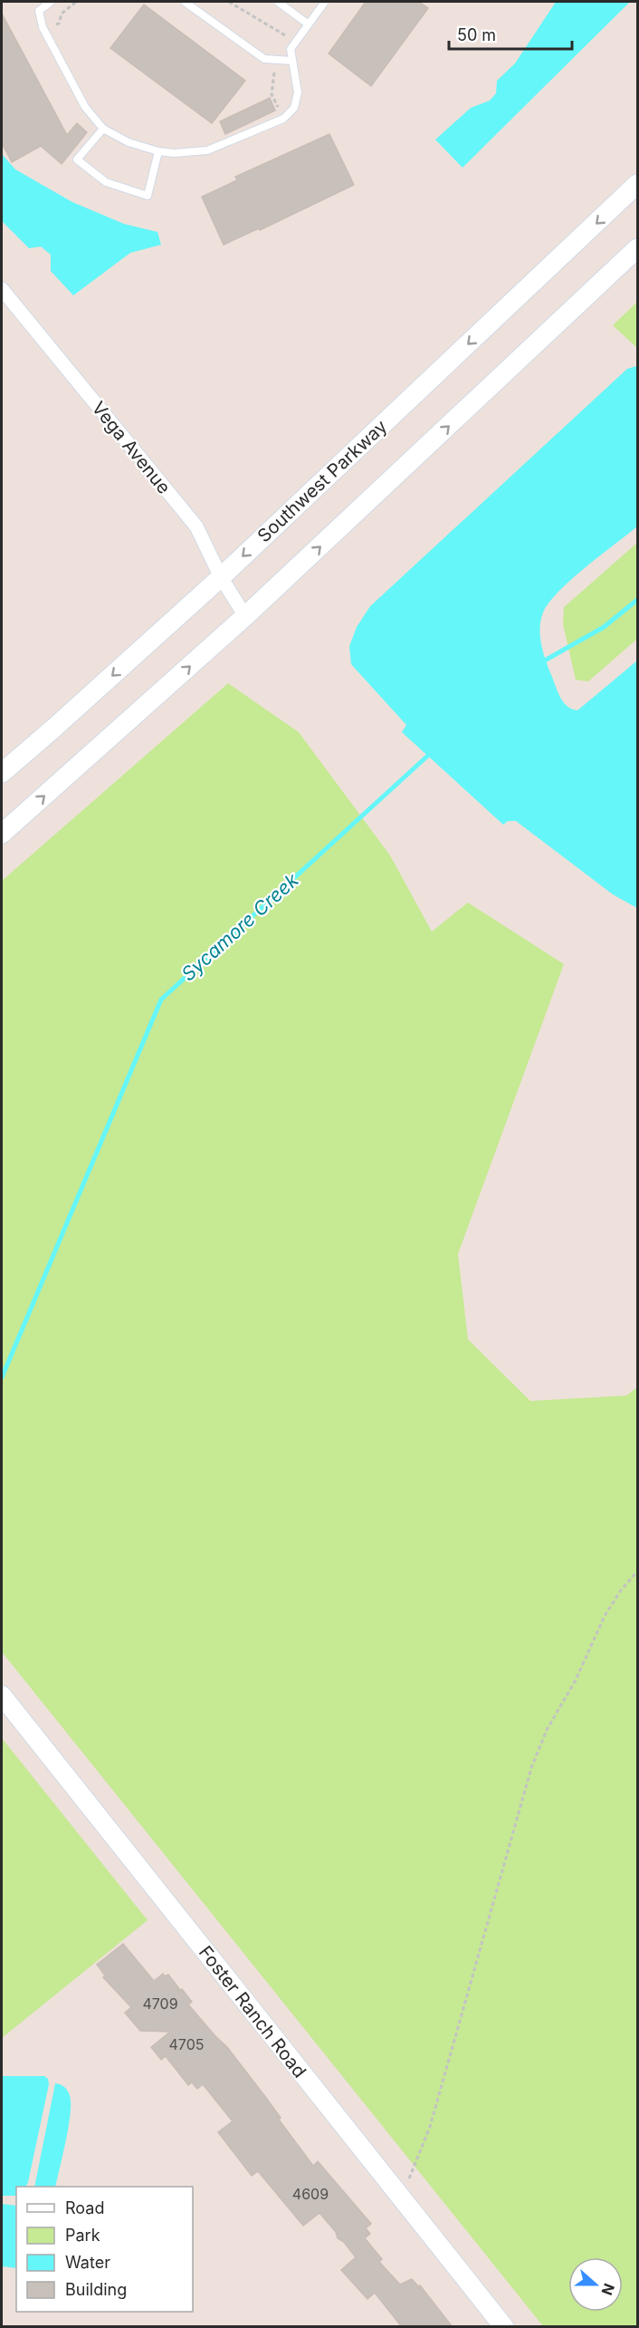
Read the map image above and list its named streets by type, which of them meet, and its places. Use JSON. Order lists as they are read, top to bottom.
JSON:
{
  "streets": {
    "main road": ["Southwest Parkway", "Foster Ranch Road"],
    "street": ["Vega Avenue"]
  },
  "crossings": [
    ["Vega Avenue", "Southwest Parkway"]
  ],
  "water": ["Sycamore Creek"],
  "house_numbers": ["4709", "4705", "4609"],
  "legend": [
    "Road",
    "Park",
    "Water",
    "Building"
  ],
  "scale_bar": "50 m",
  "north": "right"
}
